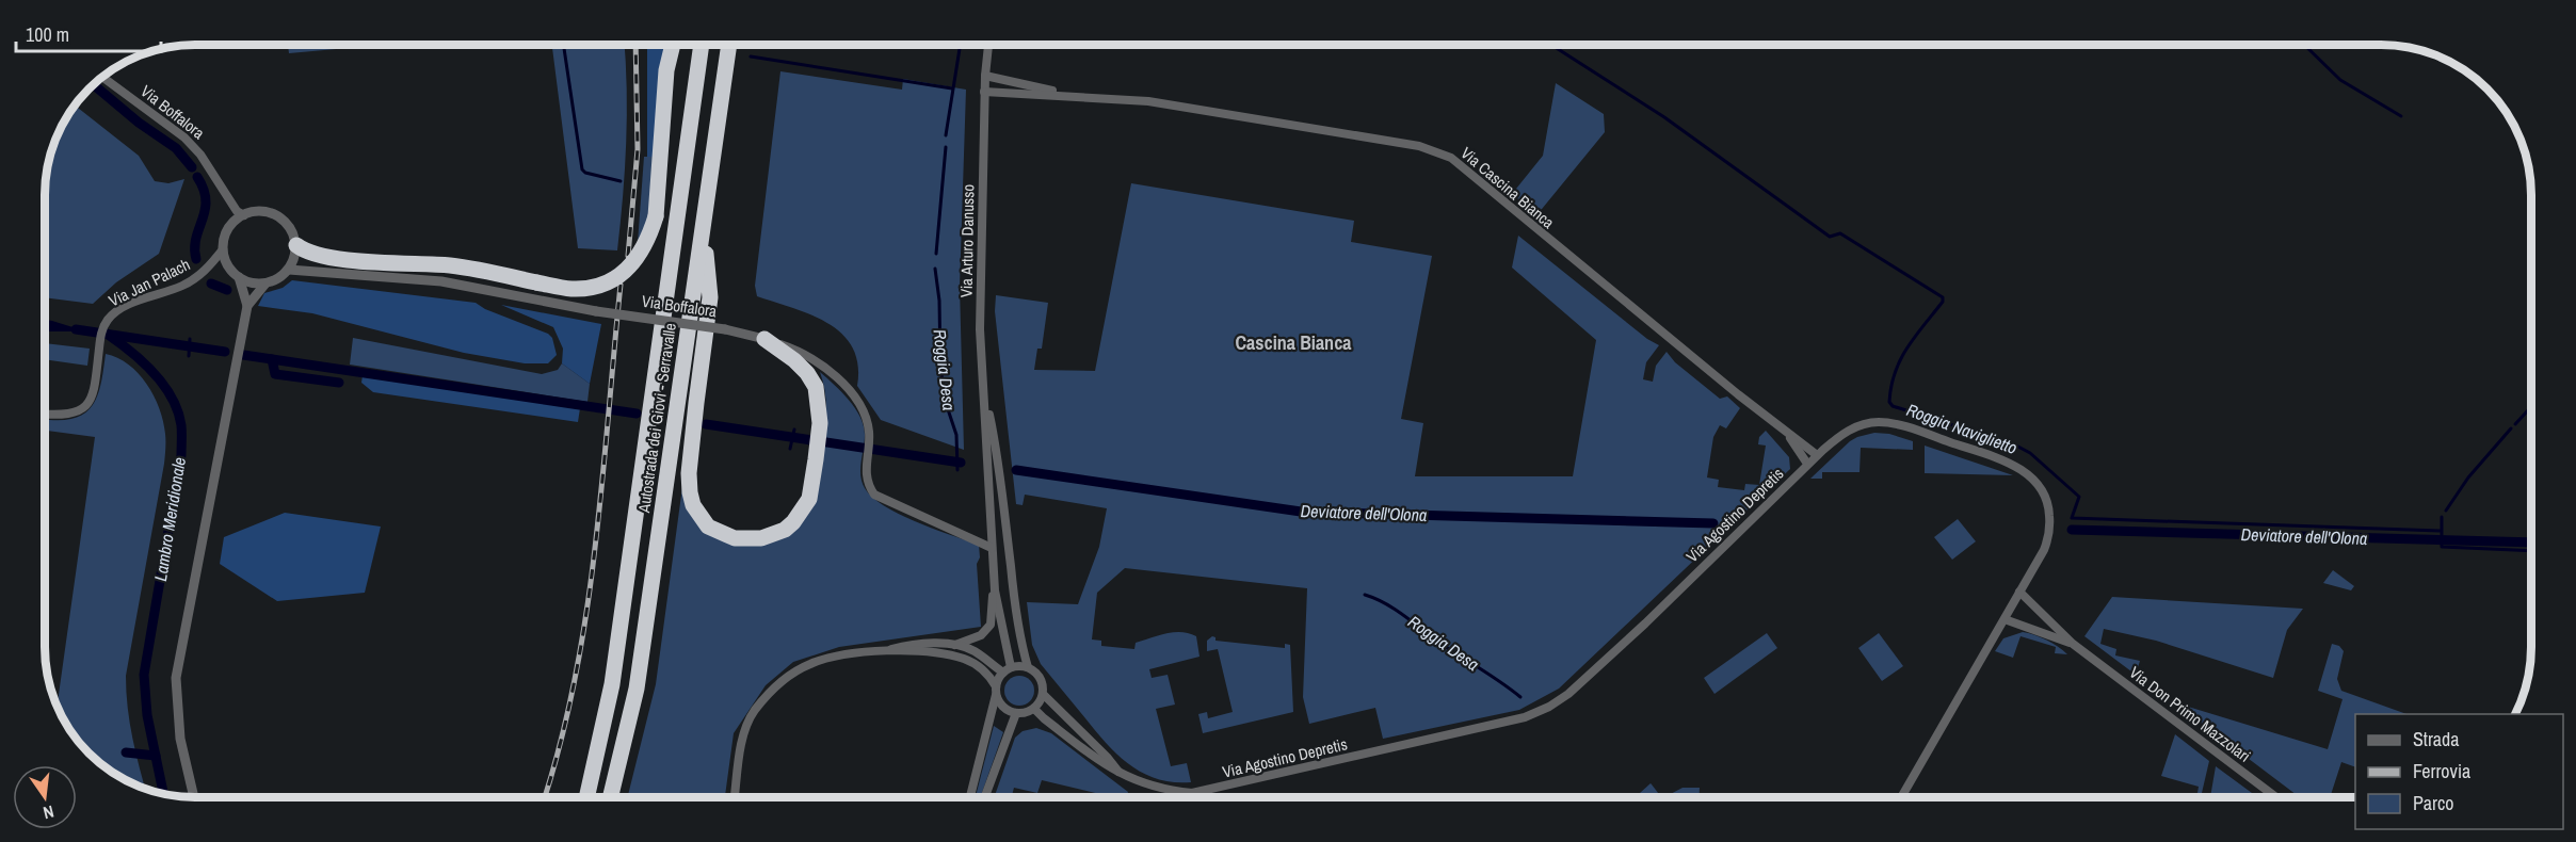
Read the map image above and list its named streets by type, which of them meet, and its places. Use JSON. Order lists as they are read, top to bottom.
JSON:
{
  "streets": {
    "highway": ["Autostrada dei Giovi - Serravalle"],
    "street": [
      "Via Boffalora",
      "Via Cascina Bianca",
      "Via Arturo Danusso",
      "Via Jan Palach",
      "Via Agostino Depretis",
      "Via Don Primo Mazzolari"
    ]
  },
  "crossings": [
    ["Via Boffalora", "Via Arturo Danusso"],
    ["Via Boffalora", "Via Jan Palach"],
    ["Via Cascina Bianca", "Via Arturo Danusso"],
    ["Via Cascina Bianca", "Via Agostino Depretis"],
    ["Via Arturo Danusso", "Via Agostino Depretis"],
    ["Via Agostino Depretis", "Via Don Primo Mazzolari"]
  ],
  "districts": ["Cascina Bianca"],
  "water": [
    "Roggia Desa",
    "Roggia Naviglietto",
    "Deviatore dell'Olona",
    "Lambro Meridionale"
  ],
  "legend": ["Strada", "Ferrovia", "Parco"],
  "scale_bar": "100 m",
  "north": "bottom"
}
